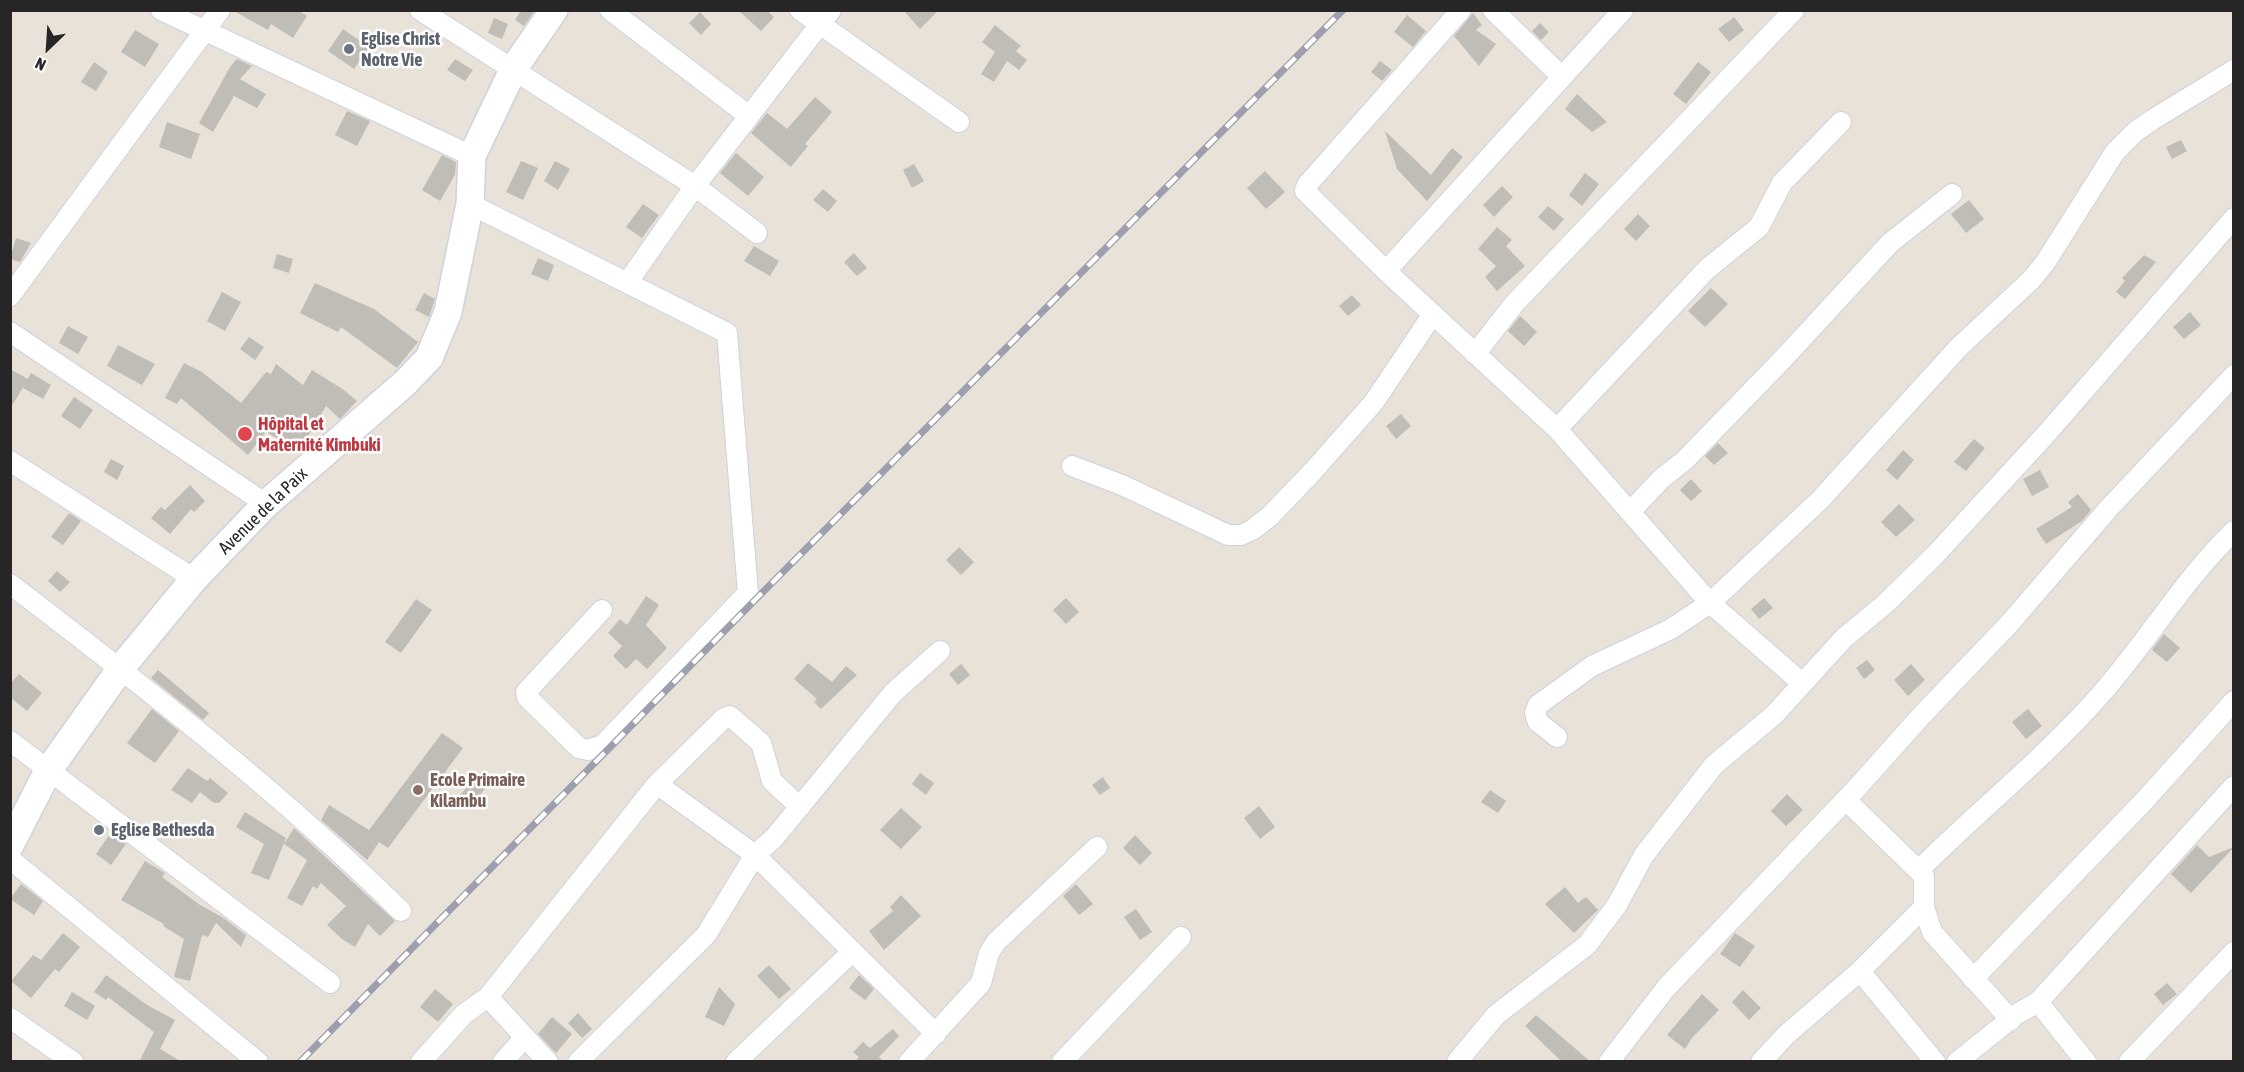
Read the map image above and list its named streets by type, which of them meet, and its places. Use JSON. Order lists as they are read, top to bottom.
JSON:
{
  "streets": {
    "street": ["Avenue de la Paix"]
  },
  "places": [
    "Eglise Christ Notre Vie",
    "Hôpital et Maternité Kimbuki",
    "Ecole Primaire Kilambu",
    "Eglise Bethesda"
  ],
  "north": "bottom left"
}
